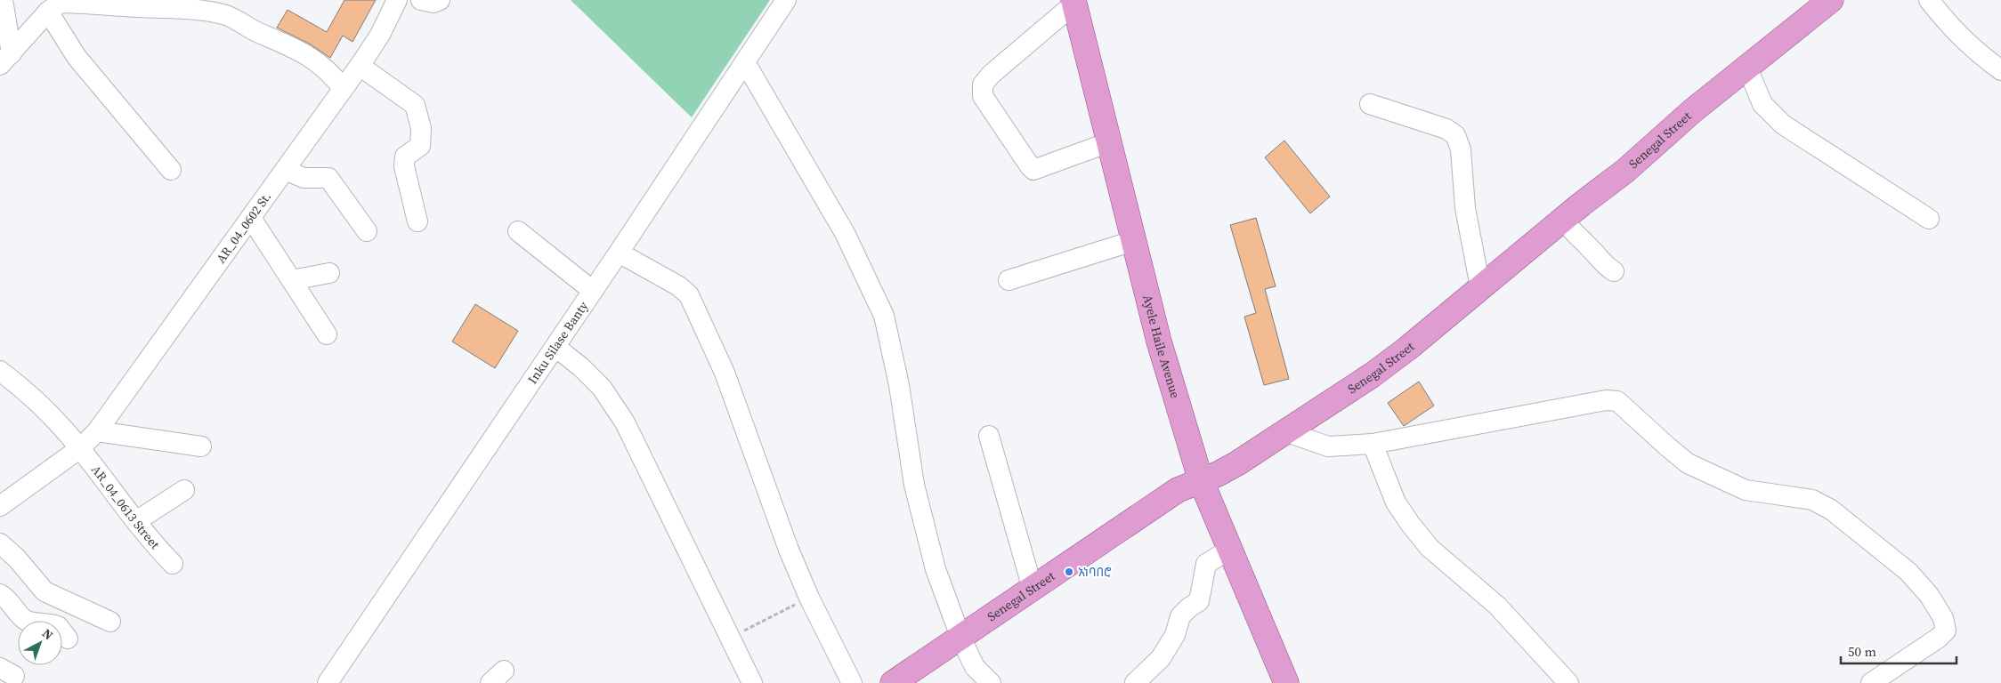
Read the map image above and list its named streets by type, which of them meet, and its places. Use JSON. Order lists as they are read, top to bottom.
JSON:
{
  "streets": {
    "main road": ["Senegal Street", "Ayele Haile Avenue"],
    "street": ["AR_04_0602 St.", "Inku Silase Banty", "AR_04_0613 Street"]
  },
  "crossings": [
    ["Senegal Street", "Ayele Haile Avenue"],
    ["AR_04_0602 St.", "AR_04_0613 Street"]
  ],
  "places": ["አነባበሮ"],
  "scale_bar": "50 m",
  "north": "top right"
}
